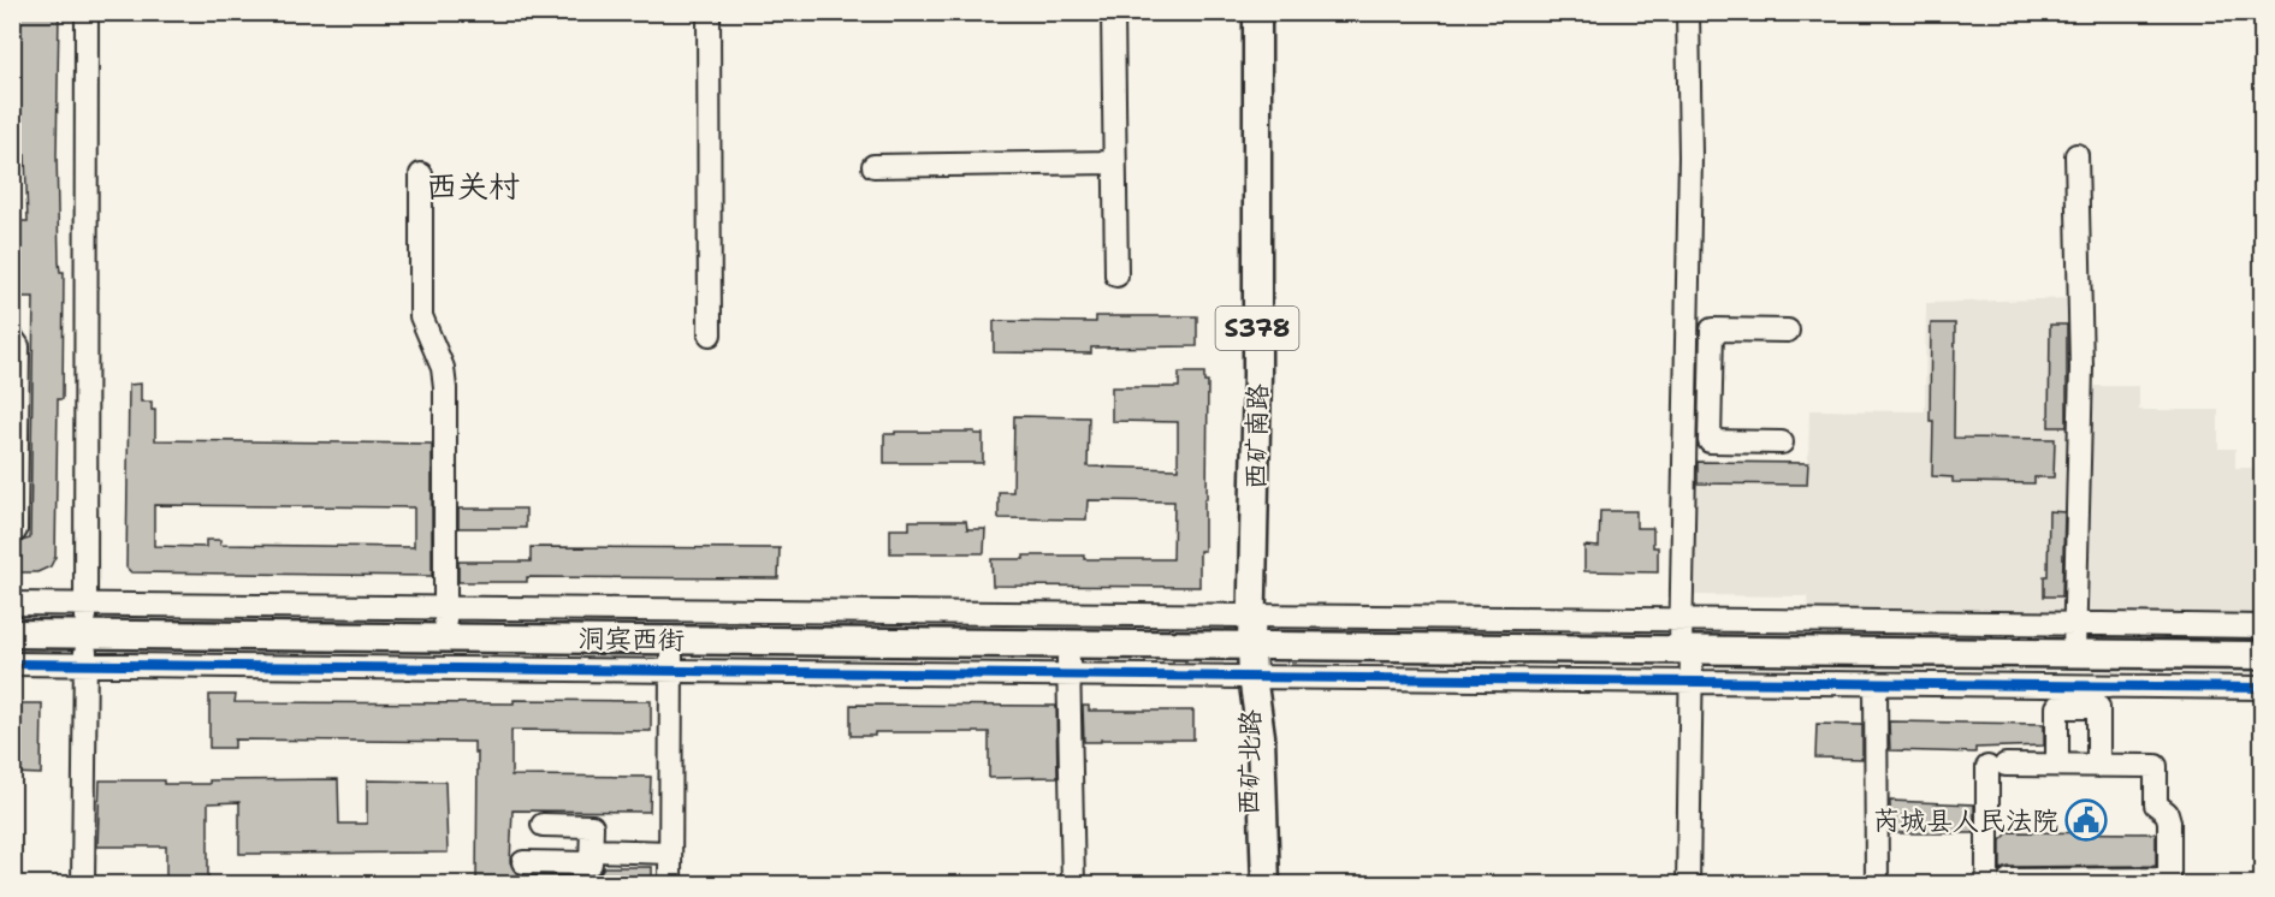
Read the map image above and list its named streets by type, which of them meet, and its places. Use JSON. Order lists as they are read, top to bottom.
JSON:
{
  "streets": {
    "main road": [
      "S378",
      "西矿南路",
      "洞宾西街",
      "西矿北路"
    ]
  },
  "crossings": [
    ["西矿南路", "洞宾西街"],
    ["西矿南路", "西矿北路"]
  ],
  "districts": ["西关村"],
  "places": {
    "public building": ["芮城县人民法院"]
  }
}
